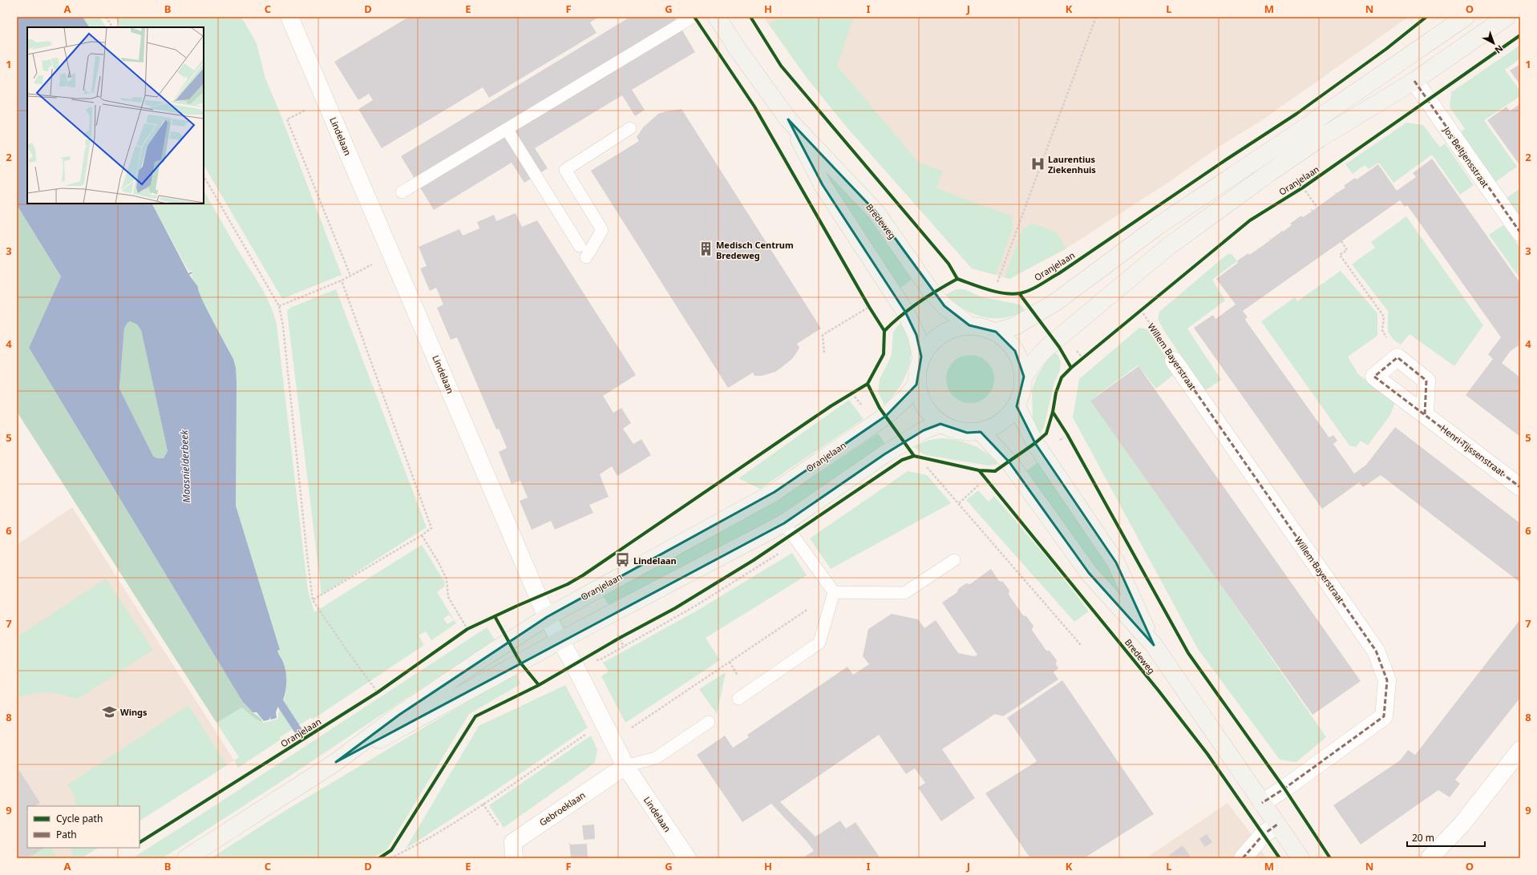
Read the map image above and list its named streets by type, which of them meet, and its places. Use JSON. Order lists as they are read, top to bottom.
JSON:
{
  "streets": {
    "street": [
      "Lindelaan",
      "Jos Beltjensstraat",
      "Oranjelaan",
      "Bredeweg",
      "Willem Bayerstraat",
      "Henri Tijssenstraat",
      "Gebroeklaan"
    ]
  },
  "crossings": [
    ["Lindelaan", "Oranjelaan"],
    ["Lindelaan", "Gebroeklaan"],
    ["Oranjelaan", "Bredeweg"],
    ["Bredeweg", "Willem Bayerstraat"]
  ],
  "water": ["Maasnielderbeek"],
  "places": {
    "hospital": ["Laurentius Ziekenhuis"],
    "building": ["Medisch Centrum Bredeweg"],
    "bus stop": ["Lindelaan"],
    "school or university": ["Wings"]
  },
  "legend": ["Cycle path", "Path"],
  "scale_bar": "20 m",
  "north": "bottom right",
  "grid": {
    "columns": [
      "A",
      "B",
      "C",
      "D",
      "E",
      "F",
      "G",
      "H",
      "I",
      "J",
      "K",
      "L",
      "M",
      "N",
      "O"
    ],
    "rows": [
      "1",
      "2",
      "3",
      "4",
      "5",
      "6",
      "7",
      "8",
      "9"
    ]
  }
}
